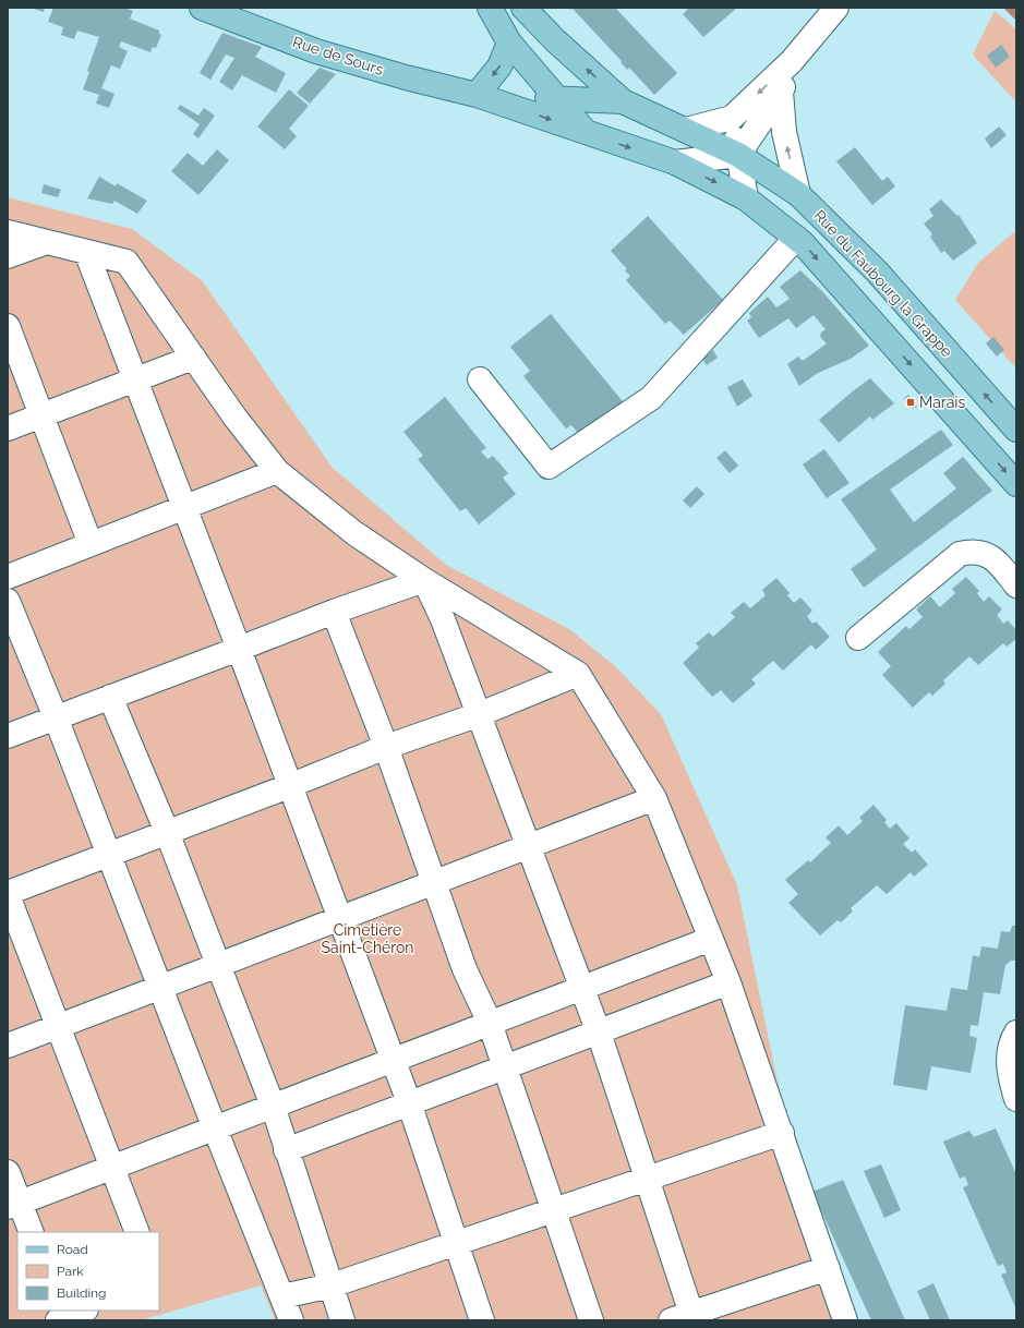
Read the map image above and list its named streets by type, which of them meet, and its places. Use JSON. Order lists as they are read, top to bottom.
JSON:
{
  "streets": {
    "main road": ["Rue de Sours", "Rue du Faubourg la Grappe"]
  },
  "crossings": [
    ["Rue de Sours", "Rue du Faubourg la Grappe"]
  ],
  "parks": ["Cimetière Saint-Chéron"],
  "places": {
    "transit": ["Marais"]
  },
  "legend": ["Road", "Park", "Building"]
}
